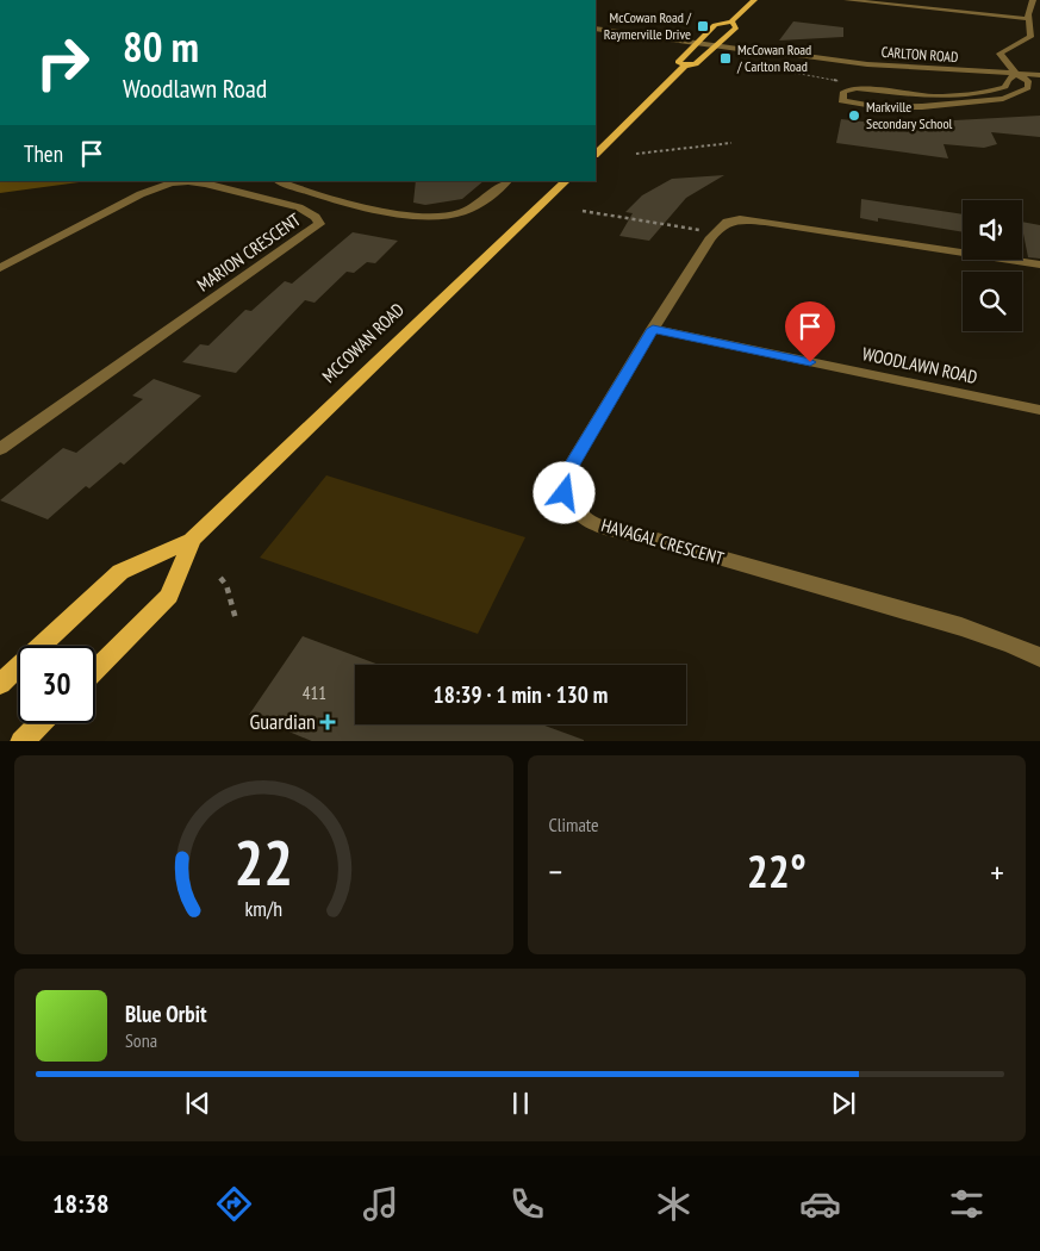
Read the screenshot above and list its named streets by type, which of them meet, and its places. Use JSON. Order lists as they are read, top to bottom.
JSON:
{
  "streets": {
    "main road": ["MCCOWAN ROAD"],
    "street": [
      "CARLTON ROAD",
      "MARION CRESCENT",
      "WOODLAWN ROAD",
      "HAVAGAL CRESCENT"
    ]
  },
  "crossings": [
    ["WOODLAWN ROAD", "HAVAGAL CRESCENT"]
  ],
  "places": {
    "transit": ["McCowan Road / Raymerville Drive", "McCowan Road / Carlton Road"],
    "other": ["Markville Secondary School"],
    "health": ["Guardian"]
  },
  "house_numbers": ["411"],
  "page": {
    "turn": ["80 m", "Woodlawn Road"],
    "then": "Then",
    "limit": "30",
    "trip": "18:39 · 1 min · 130 m",
    "tile": "Climate",
    "heat": ["−", "22°", "+"],
    "song": ["Blue Orbit", "Sona"],
    "tabs": "18:38",
    "gauge": ["22", "km/h"]
  }
}
